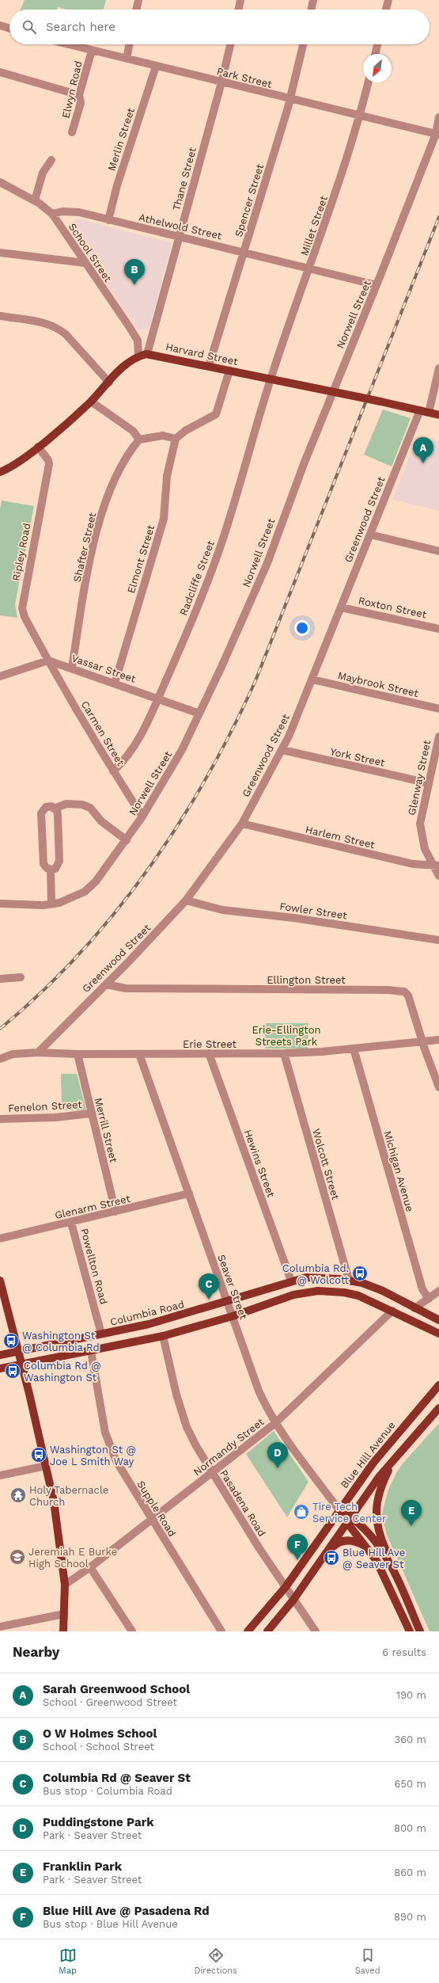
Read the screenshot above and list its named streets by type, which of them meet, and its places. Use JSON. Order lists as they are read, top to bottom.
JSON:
{
  "streets": {
    "main road": [
      "Harvard Street",
      "Seaver Street",
      "Columbia Road",
      "Blue Hill Avenue"
    ],
    "street": [
      "Park Street",
      "Elwyn Road",
      "Merlin Street",
      "Thane Street",
      "Spencer Street",
      "Millet Street",
      "Athelwold Street",
      "School Street",
      "Norwell Street",
      "Greenwood Street",
      "Shafter Street",
      "Ripley Road",
      "Elmont Street",
      "Radcliffe Street",
      "Roxton Street",
      "Vassar Street",
      "Maybrook Street",
      "Carmen Street",
      "York Street",
      "Glenway Street",
      "Harlem Street",
      "Fowler Street",
      "Ellington Street",
      "Erie Street",
      "Fenelon Street",
      "Merrill Street",
      "Hewins Street",
      "Wolcott Street",
      "Michigan Avenue",
      "Glenarm Street",
      "Powellton Road",
      "Normandy Street",
      "Pasadena Road",
      "Supple Road"
    ]
  },
  "crossings": [
    ["Park Street", "Elwyn Road"],
    ["Park Street", "Merlin Street"],
    ["Park Street", "Thane Street"],
    ["Park Street", "Spencer Street"],
    ["Park Street", "Millet Street"],
    ["Park Street", "Norwell Street"],
    ["Merlin Street", "Athelwold Street"],
    ["Thane Street", "Athelwold Street"],
    ["Thane Street", "Harvard Street"],
    ["Spencer Street", "Athelwold Street"],
    ["Spencer Street", "Harvard Street"],
    ["Millet Street", "Athelwold Street"],
    ["Millet Street", "Harvard Street"],
    ["Millet Street", "Radcliffe Street"],
    ["Athelwold Street", "School Street"],
    ["Athelwold Street", "Norwell Street"],
    ["School Street", "Harvard Street"],
    ["Norwell Street", "Harvard Street"],
    ["Norwell Street", "Vassar Street"],
    ["Norwell Street", "Carmen Street"],
    ["Harvard Street", "Greenwood Street"],
    ["Harvard Street", "Ripley Road"],
    ["Harvard Street", "Radcliffe Street"],
    ["Greenwood Street", "Roxton Street"],
    ["Greenwood Street", "Maybrook Street"],
    ["Greenwood Street", "York Street"],
    ["Greenwood Street", "Harlem Street"],
    ["Greenwood Street", "Fowler Street"],
    ["Greenwood Street", "Ellington Street"],
    ["Greenwood Street", "Erie Street"],
    ["Shafter Street", "Vassar Street"],
    ["Ripley Road", "Vassar Street"],
    ["Ripley Road", "Carmen Street"],
    ["Elmont Street", "Vassar Street"],
    ["Radcliffe Street", "Vassar Street"],
    ["Radcliffe Street", "Carmen Street"],
    ["Vassar Street", "Carmen Street"],
    ["York Street", "Glenway Street"],
    ["Glenway Street", "Harlem Street"],
    ["Ellington Street", "Erie Street"],
    ["Erie Street", "Merrill Street"],
    ["Erie Street", "Hewins Street"],
    ["Erie Street", "Wolcott Street"],
    ["Erie Street", "Michigan Avenue"],
    ["Erie Street", "Seaver Street"],
    ["Fenelon Street", "Merrill Street"],
    ["Merrill Street", "Glenarm Street"],
    ["Hewins Street", "Columbia Road"],
    ["Wolcott Street", "Columbia Road"],
    ["Glenarm Street", "Powellton Road"],
    ["Glenarm Street", "Seaver Street"],
    ["Powellton Road", "Columbia Road"],
    ["Seaver Street", "Columbia Road"],
    ["Seaver Street", "Normandy Street"],
    ["Seaver Street", "Blue Hill Avenue"],
    ["Normandy Street", "Pasadena Road"],
    ["Normandy Street", "Supple Road"],
    ["Blue Hill Avenue", "Pasadena Road"]
  ],
  "parks": ["Erie-Ellington Streets Park"],
  "places": {
    "bus stop": [
      "Columbia Rd. @ Wolcott",
      "Washington St @ Columbia Rd",
      "Columbia Rd @ Washington St",
      "Washington St @ Joe L Smith Way",
      "Blue Hill Ave @ Seaver St"
    ],
    "temple": ["Holy Tabernacle Church"],
    "shop": ["Tire Tech Service Center"],
    "school or university": ["Jeremiah E Burke High School"]
  },
  "north": "bottom left",
  "page": {
    "search": "Search here",
    "pins": [
      "B",
      "A",
      "C",
      "D",
      "E",
      "F"
    ],
    "heading": ["Nearby", "6 results"],
    "list": [
      {
        "mark": "A",
        "name": "Sarah Greenwood School",
        "note": "School · Greenwood Street",
        "value": "190 m"
      },
      {
        "mark": "B",
        "name": "O W Holmes School",
        "note": "School · School Street",
        "value": "360 m"
      },
      {
        "mark": "C",
        "name": "Columbia Rd @ Seaver St",
        "note": "Bus stop · Columbia Road",
        "value": "650 m"
      },
      {
        "mark": "D",
        "name": "Puddingstone Park",
        "note": "Park · Seaver Street",
        "value": "800 m"
      },
      {
        "mark": "E",
        "name": "Franklin Park",
        "note": "Park · Seaver Street",
        "value": "860 m"
      },
      {
        "mark": "F",
        "name": "Blue Hill Ave @ Pasadena Rd",
        "note": "Bus stop · Blue Hill Avenue",
        "value": "890 m"
      }
    ],
    "nav": ["Map", "Directions", "Saved"]
  }
}
